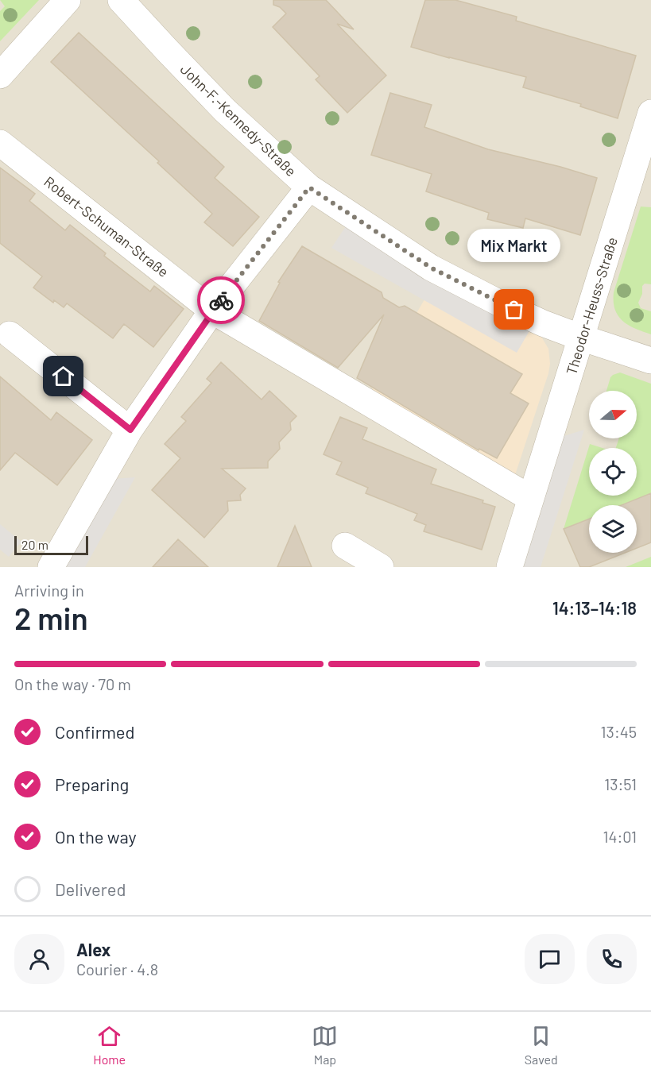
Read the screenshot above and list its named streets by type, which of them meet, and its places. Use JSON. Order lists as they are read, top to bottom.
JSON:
{
  "streets": {
    "street": ["John-F.-Kennedy-Straße", "Robert-Schuman-Straße", "Theodor-Heuss-Straße"]
  },
  "crossings": [
    ["John-F.-Kennedy-Straße", "Theodor-Heuss-Straße"]
  ],
  "places": ["Mix Markt"],
  "scale_bar": "20 m",
  "north": "right",
  "page": {
    "bubble": "Mix Markt",
    "scale": "20 m",
    "heading": ["2 min", "Arriving in", "14:13–14:18"],
    "panel": ["Alex", "Courier · 4.8"],
    "bar": "On the way · 70 m",
    "list": [
      ["Confirmed", "13:45"],
      ["Preparing", "13:51"],
      ["On the way", "14:01"],
      "Delivered"
    ],
    "tabs": ["Home", "Map", "Saved"]
  }
}
